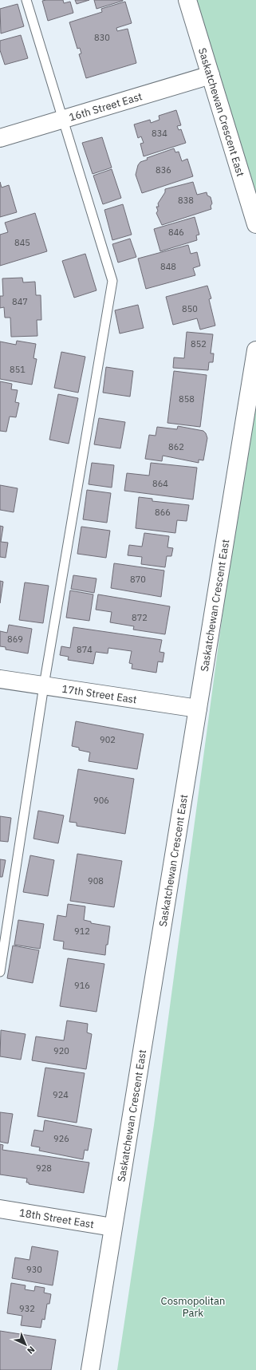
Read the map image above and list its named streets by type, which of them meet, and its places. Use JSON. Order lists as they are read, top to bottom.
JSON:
{
  "streets": {
    "street": [
      "16th Street East",
      "Saskatchewan Crescent East",
      "17th Street East",
      "18th Street East"
    ]
  },
  "crossings": [
    ["16th Street East", "Saskatchewan Crescent East"],
    ["Saskatchewan Crescent East", "17th Street East"],
    ["Saskatchewan Crescent East", "18th Street East"]
  ],
  "parks": ["Cosmopolitan Park"],
  "house_numbers": [
    "830",
    "834",
    "836",
    "838",
    "846",
    "845",
    "848",
    "847",
    "850",
    "852",
    "851",
    "858",
    "862",
    "864",
    "866",
    "870",
    "872",
    "869",
    "874",
    "902",
    "906",
    "908",
    "912",
    "916",
    "920",
    "924",
    "926",
    "928",
    "930",
    "932"
  ],
  "north": "bottom right"
}
